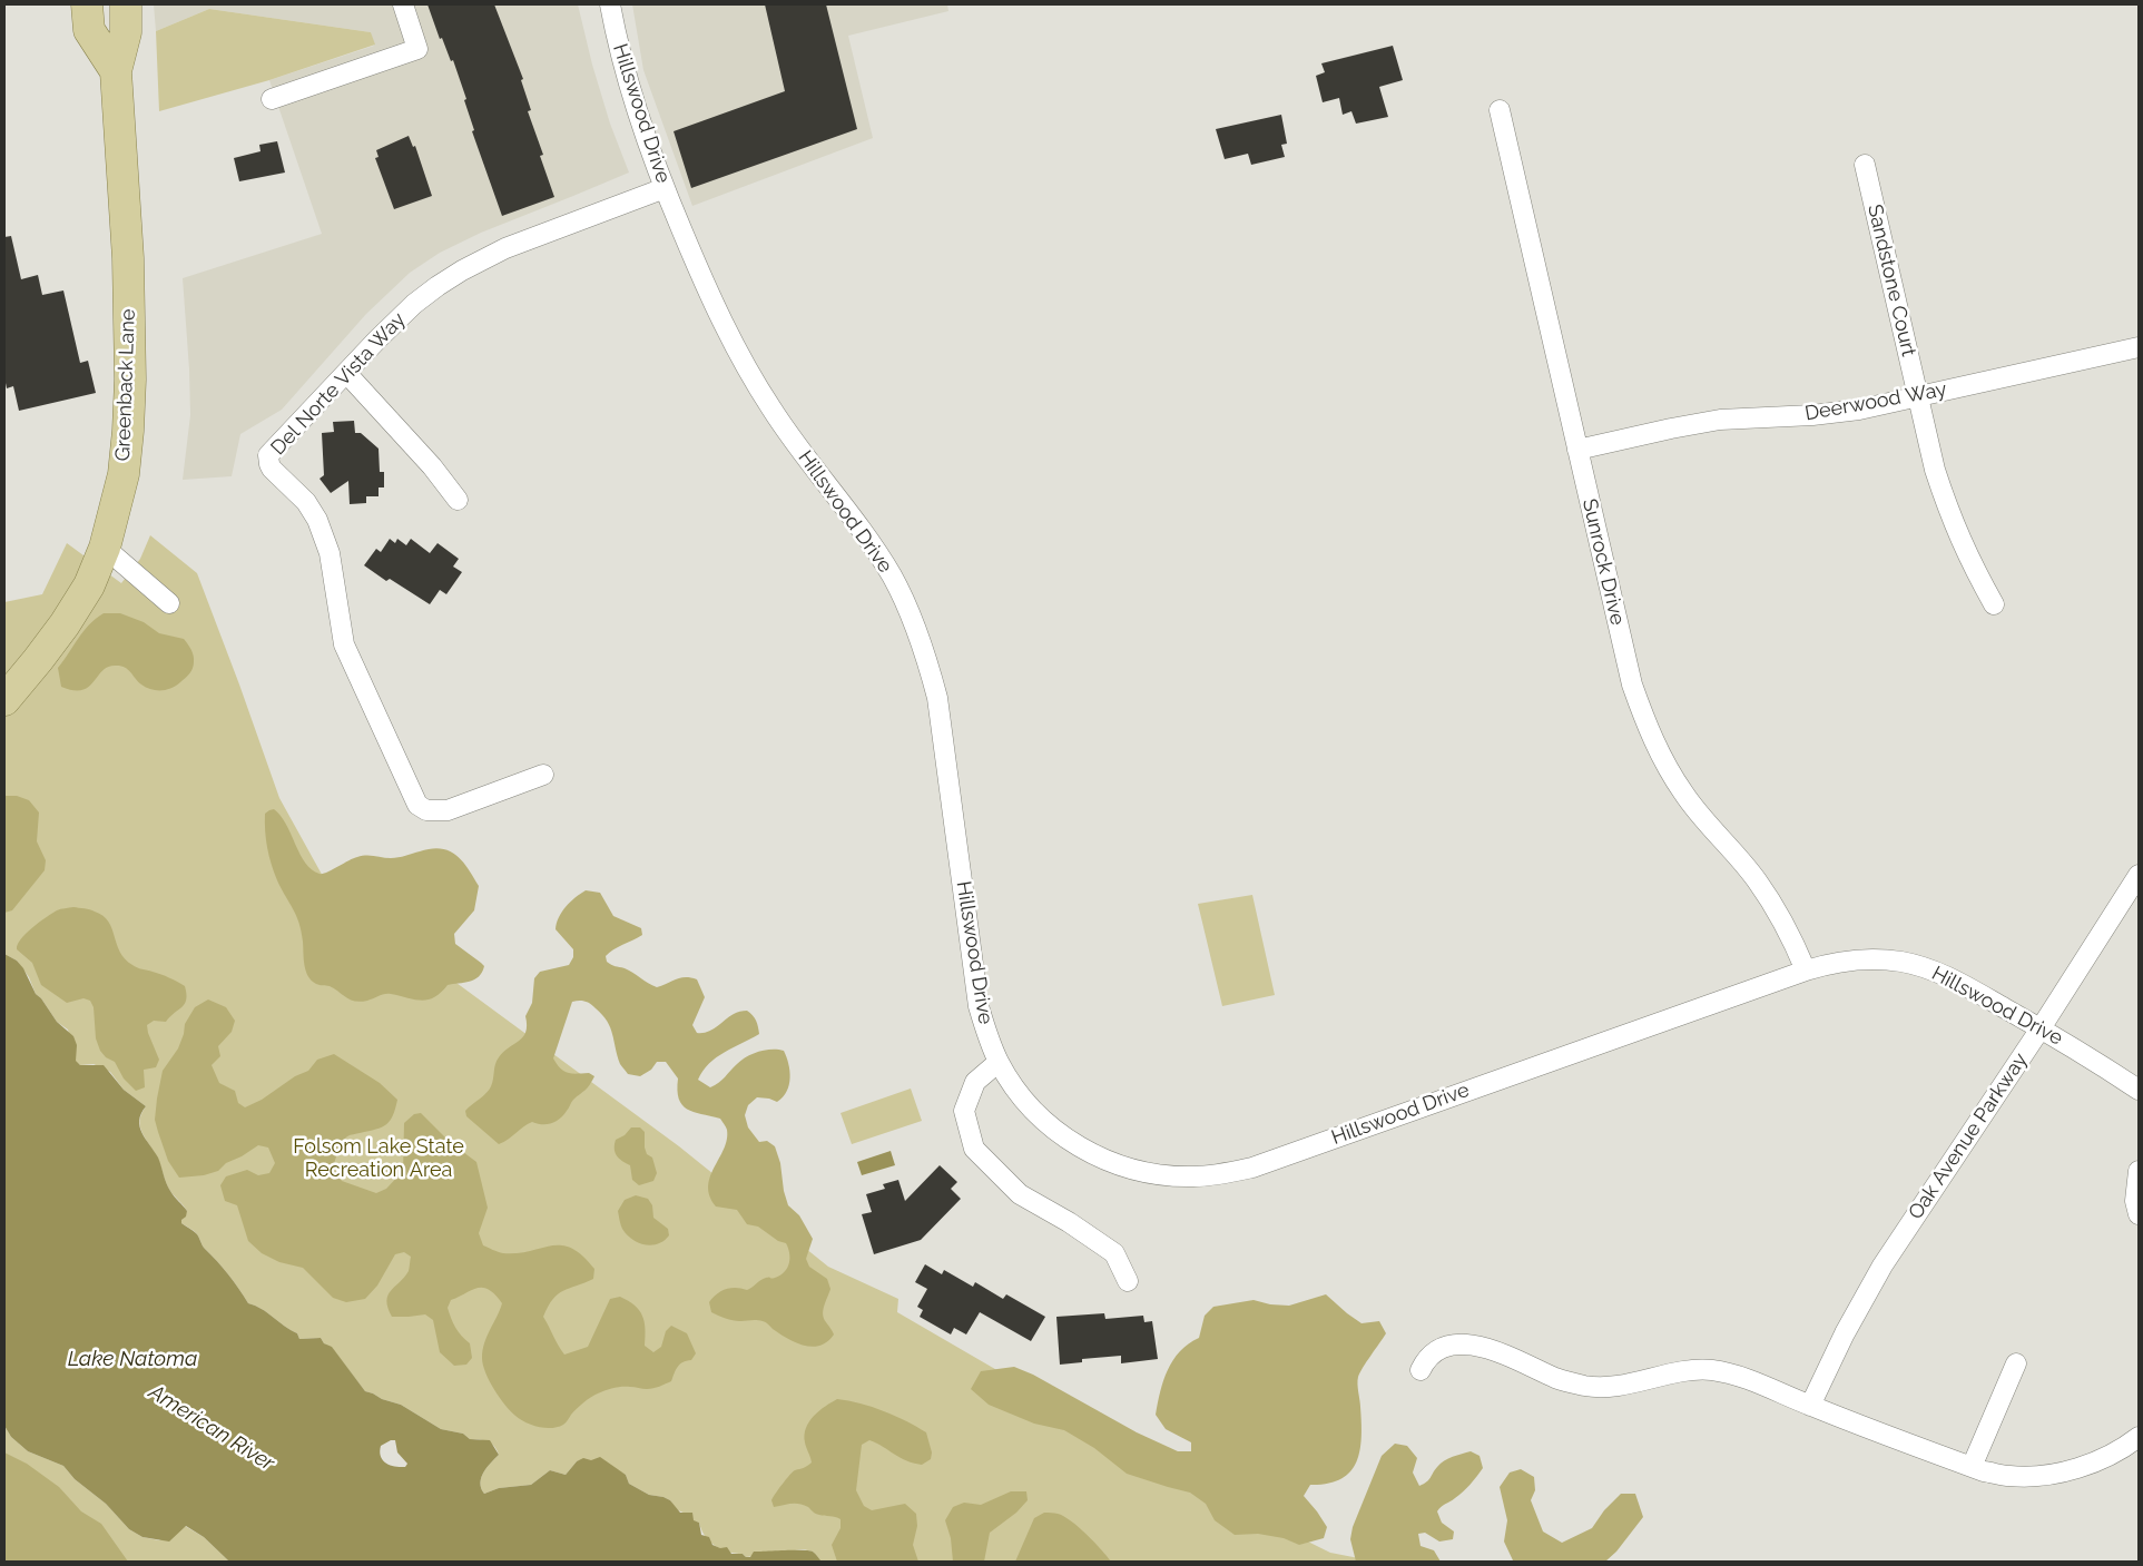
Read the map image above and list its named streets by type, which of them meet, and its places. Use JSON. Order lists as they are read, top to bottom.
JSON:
{
  "streets": {
    "main road": ["Greenback Lane"],
    "street": [
      "Hillswood Drive",
      "Sandstone Court",
      "Del Norte Vista Way",
      "Deerwood Way",
      "Sunrock Drive",
      "Oak Avenue Parkway"
    ]
  },
  "crossings": [
    ["Hillswood Drive", "Del Norte Vista Way"],
    ["Hillswood Drive", "Sunrock Drive"],
    ["Hillswood Drive", "Oak Avenue Parkway"],
    ["Sandstone Court", "Deerwood Way"],
    ["Deerwood Way", "Sunrock Drive"]
  ],
  "water": ["Lake Natoma", "American River"],
  "parks": ["Folsom Lake State Recreation Area"]
}
